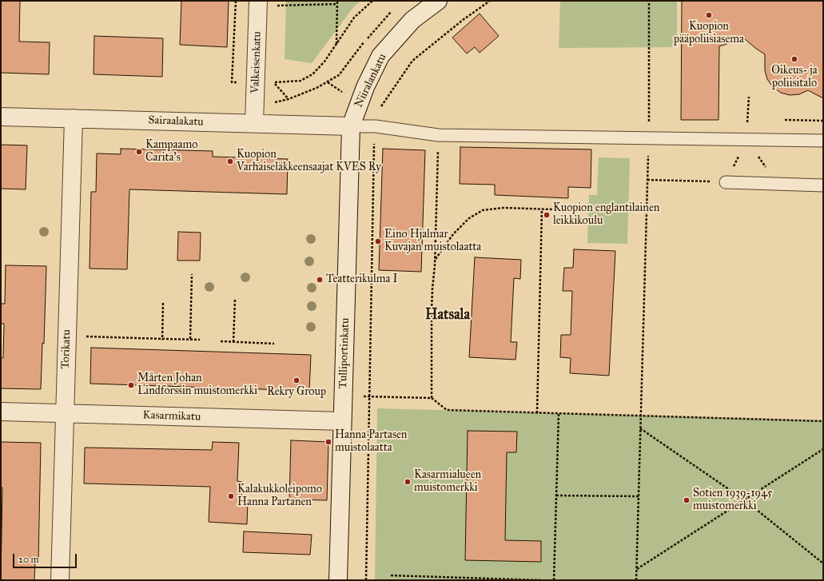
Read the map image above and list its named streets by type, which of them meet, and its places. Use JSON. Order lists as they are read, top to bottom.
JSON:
{
  "streets": {
    "street": [
      "Valkeisenkatu",
      "Niiralankatu",
      "Sairaalakatu",
      "Torikatu",
      "Tulliportinkatu",
      "Kasarmikatu"
    ]
  },
  "crossings": [
    ["Valkeisenkatu", "Sairaalakatu"],
    ["Niiralankatu", "Sairaalakatu"],
    ["Niiralankatu", "Tulliportinkatu"],
    ["Sairaalakatu", "Torikatu"],
    ["Sairaalakatu", "Tulliportinkatu"],
    ["Torikatu", "Kasarmikatu"],
    ["Tulliportinkatu", "Kasarmikatu"]
  ],
  "districts": ["Hatsala"],
  "places": [
    "Kuopion pääpoliisiasema",
    "Oikeus- ja poliisitalo",
    "Kampaamo Carita's",
    "Kuopion Varhaiseläkkeensaajat KVES Ry",
    "Kuopion englantilainen leikkikoulu",
    "Eino Hjalmar Kuvajan muistolaatta",
    "Teatterikulma I",
    "Rekry Group",
    "Mårten Johan Lindforssin muistomerkki",
    "Hanna Partasen muistolaatta",
    "Kasarmialueen muistomerkki",
    "Kalakukkoleipomo Hanna Partanen",
    "Sotien 1939-1945 muistomerkki"
  ],
  "scale_bar": "20 m"
}
